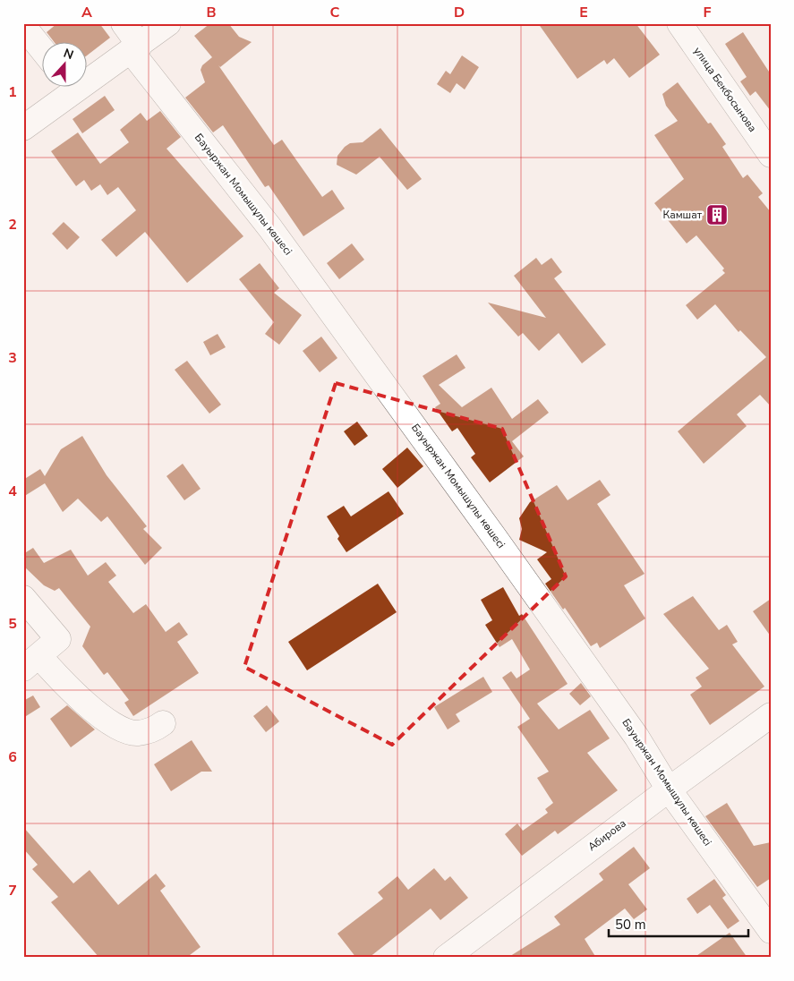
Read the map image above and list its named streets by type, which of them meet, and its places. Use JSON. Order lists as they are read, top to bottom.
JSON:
{
  "streets": {
    "street": ["улица Бекбосынова", "Бауыржан Момышұлы көшесі", "Абирова"]
  },
  "crossings": [
    ["Бауыржан Момышұлы көшесі", "Абирова"]
  ],
  "places": {
    "building": ["Камшат"]
  },
  "scale_bar": "50 m",
  "north": "top",
  "grid": {
    "columns": [
      "A",
      "B",
      "C",
      "D",
      "E",
      "F"
    ],
    "rows": [
      "1",
      "2",
      "3",
      "4",
      "5",
      "6",
      "7"
    ]
  }
}
